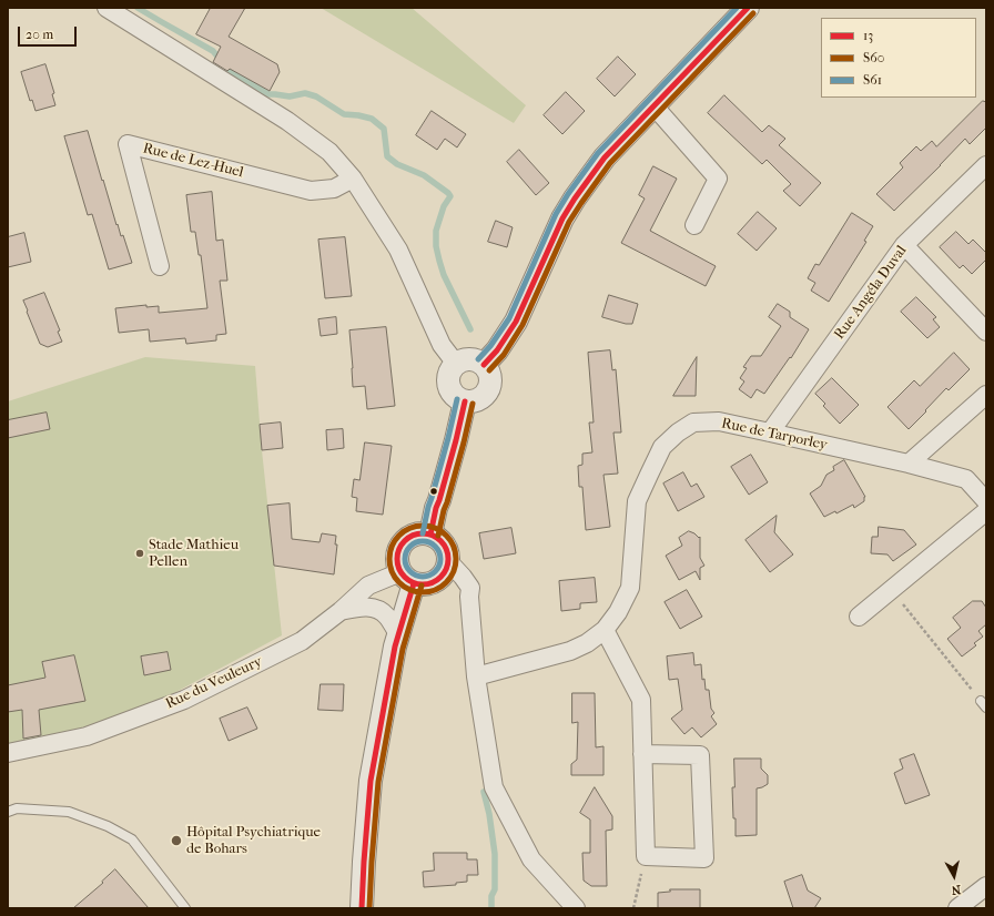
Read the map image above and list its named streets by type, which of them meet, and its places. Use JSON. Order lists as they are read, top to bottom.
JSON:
{
  "streets": {
    "street": [
      "Rue de Lez-Huel",
      "Rue Angéla Duval",
      "Rue de Tarporley",
      "Rue du Veuleury"
    ]
  },
  "crossings": [
    ["Rue Angéla Duval", "Rue de Tarporley"]
  ],
  "places": ["Stade Mathieu Pellen", "Hôpital Psychiatrique de Bohars"],
  "lines": ["transit line 13", "transit line S61", "transit line S60"],
  "legend": ["13", "S60", "S61"],
  "scale_bar": "20 m",
  "north": "bottom"
}
